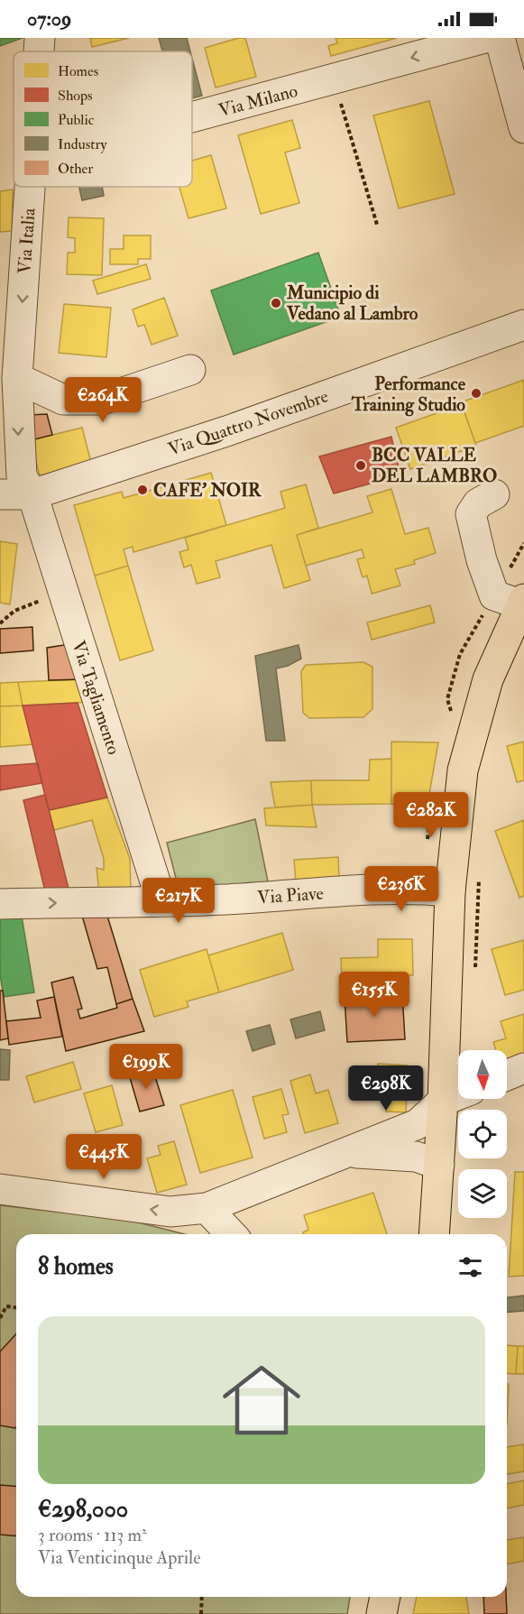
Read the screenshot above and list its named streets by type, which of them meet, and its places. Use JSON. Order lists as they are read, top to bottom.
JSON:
{
  "streets": {
    "street": [
      "Via Milano",
      "Via Italia",
      "Via Quattro Novembre",
      "Via Tagliamento",
      "Via Piave"
    ]
  },
  "crossings": [
    ["Via Italia", "Via Quattro Novembre"],
    ["Via Italia", "Via Tagliamento"],
    ["Via Quattro Novembre", "Via Tagliamento"],
    ["Via Tagliamento", "Via Piave"]
  ],
  "one_way": ["Via Milano", "Via Italia", "Via Piave"],
  "places": [
    "Municipio di Vedano al Lambro",
    "Performance Training Studio",
    "BCC VALLE DEL LAMBRO",
    "CAFE' NOIR"
  ],
  "legend": [
    "Homes",
    "Shops",
    "Public",
    "Industry",
    "Other"
  ],
  "north": "bottom",
  "page": {
    "status": "07:09",
    "price": [
      "€264K",
      "€282K",
      "€236K",
      "€217K",
      "€155K",
      "€199K",
      "€298K",
      "€445K"
    ],
    "heading": "8 homes",
    "list": [
      {
        "name": "€298,000",
        "note": "3 rooms · 113 m² · Via Venticinque Aprile"
      }
    ]
  }
}
